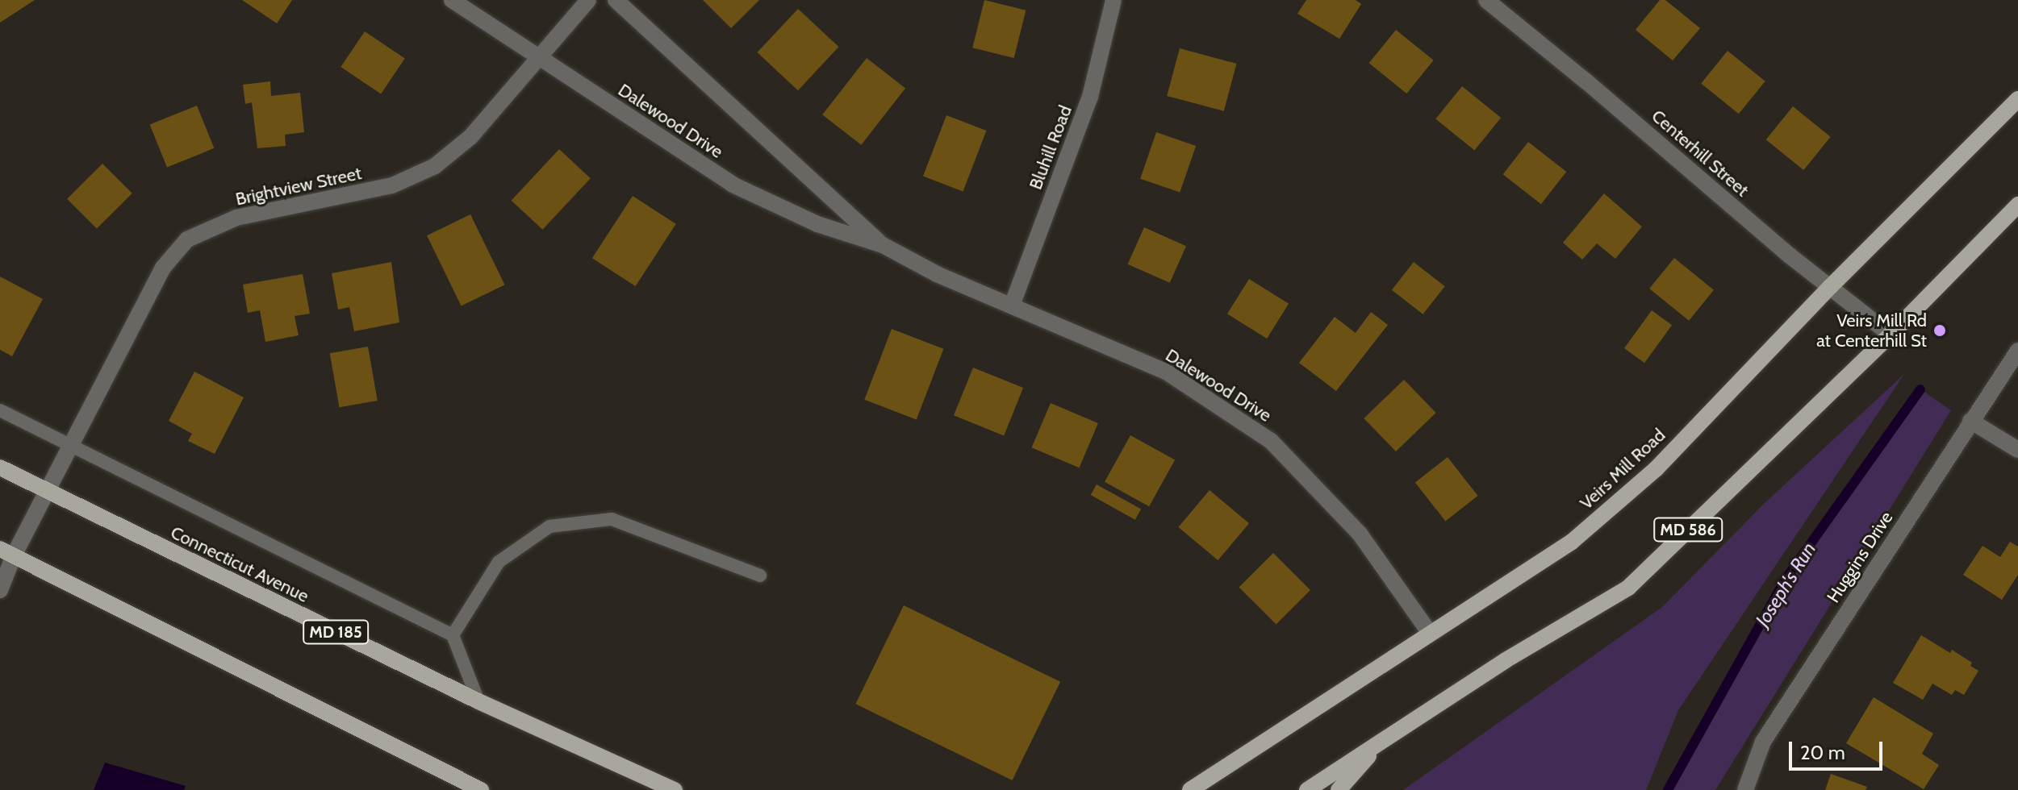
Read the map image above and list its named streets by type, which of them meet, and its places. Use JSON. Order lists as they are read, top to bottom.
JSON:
{
  "streets": {
    "main road": [
      "Veirs Mill Road",
      "MD 586",
      "Connecticut Avenue",
      "MD 185"
    ],
    "street": [
      "Dalewood Drive",
      "Bluhill Road",
      "Centerhill Street",
      "Brightview Street",
      "Huggins Drive"
    ]
  },
  "crossings": [
    ["Dalewood Drive", "Bluhill Road"],
    ["Dalewood Drive", "Brightview Street"],
    ["Dalewood Drive", "Veirs Mill Road"],
    ["Centerhill Street", "Veirs Mill Road"],
    ["Centerhill Street", "MD 586"],
    ["Brightview Street", "Connecticut Avenue"]
  ],
  "water": ["Joseph's Run"],
  "places": ["Veirs Mill Rd at Centerhill St"],
  "scale_bar": "20 m"
}
